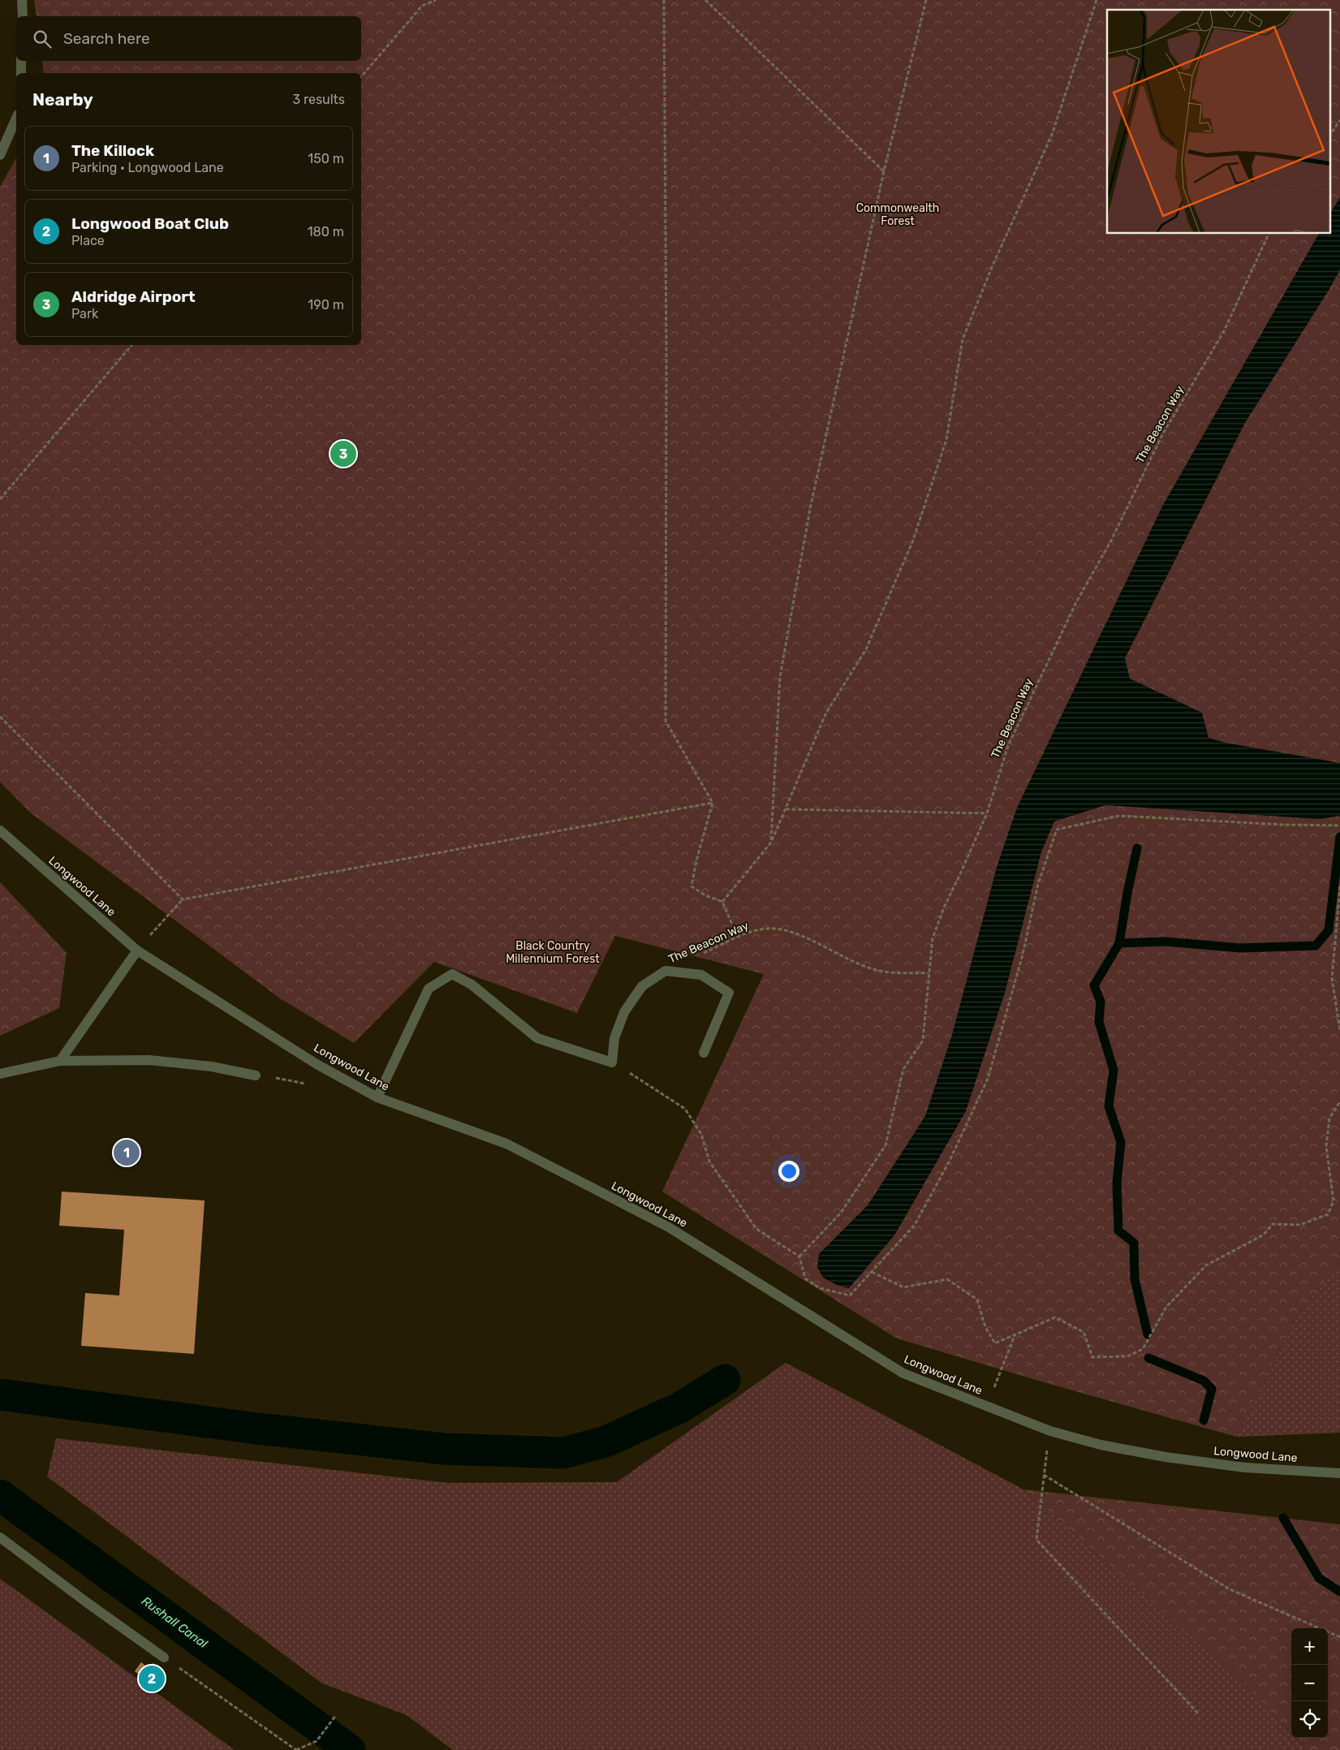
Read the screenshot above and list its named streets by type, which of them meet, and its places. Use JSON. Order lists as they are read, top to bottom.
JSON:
{
  "streets": {
    "street": ["Longwood Lane"],
    "path": ["The Beacon Way"]
  },
  "water": ["Rushall Canal"],
  "parks": ["Commonwealth Forest", "Black Country Millennium Forest"],
  "page": {
    "search": "Search here",
    "heading": ["Nearby", "3 results"],
    "list": [
      {
        "mark": "1",
        "name": "The Killock",
        "note": "Parking · Longwood Lane",
        "value": "150 m"
      },
      {
        "mark": "2",
        "name": "Longwood Boat Club",
        "note": "Place",
        "value": "180 m"
      },
      {
        "mark": "3",
        "name": "Aldridge Airport",
        "note": "Park",
        "value": "190 m"
      }
    ],
    "pins": ["3", "1", "2"],
    "map_buttons": ["+", "−"]
  }
}
